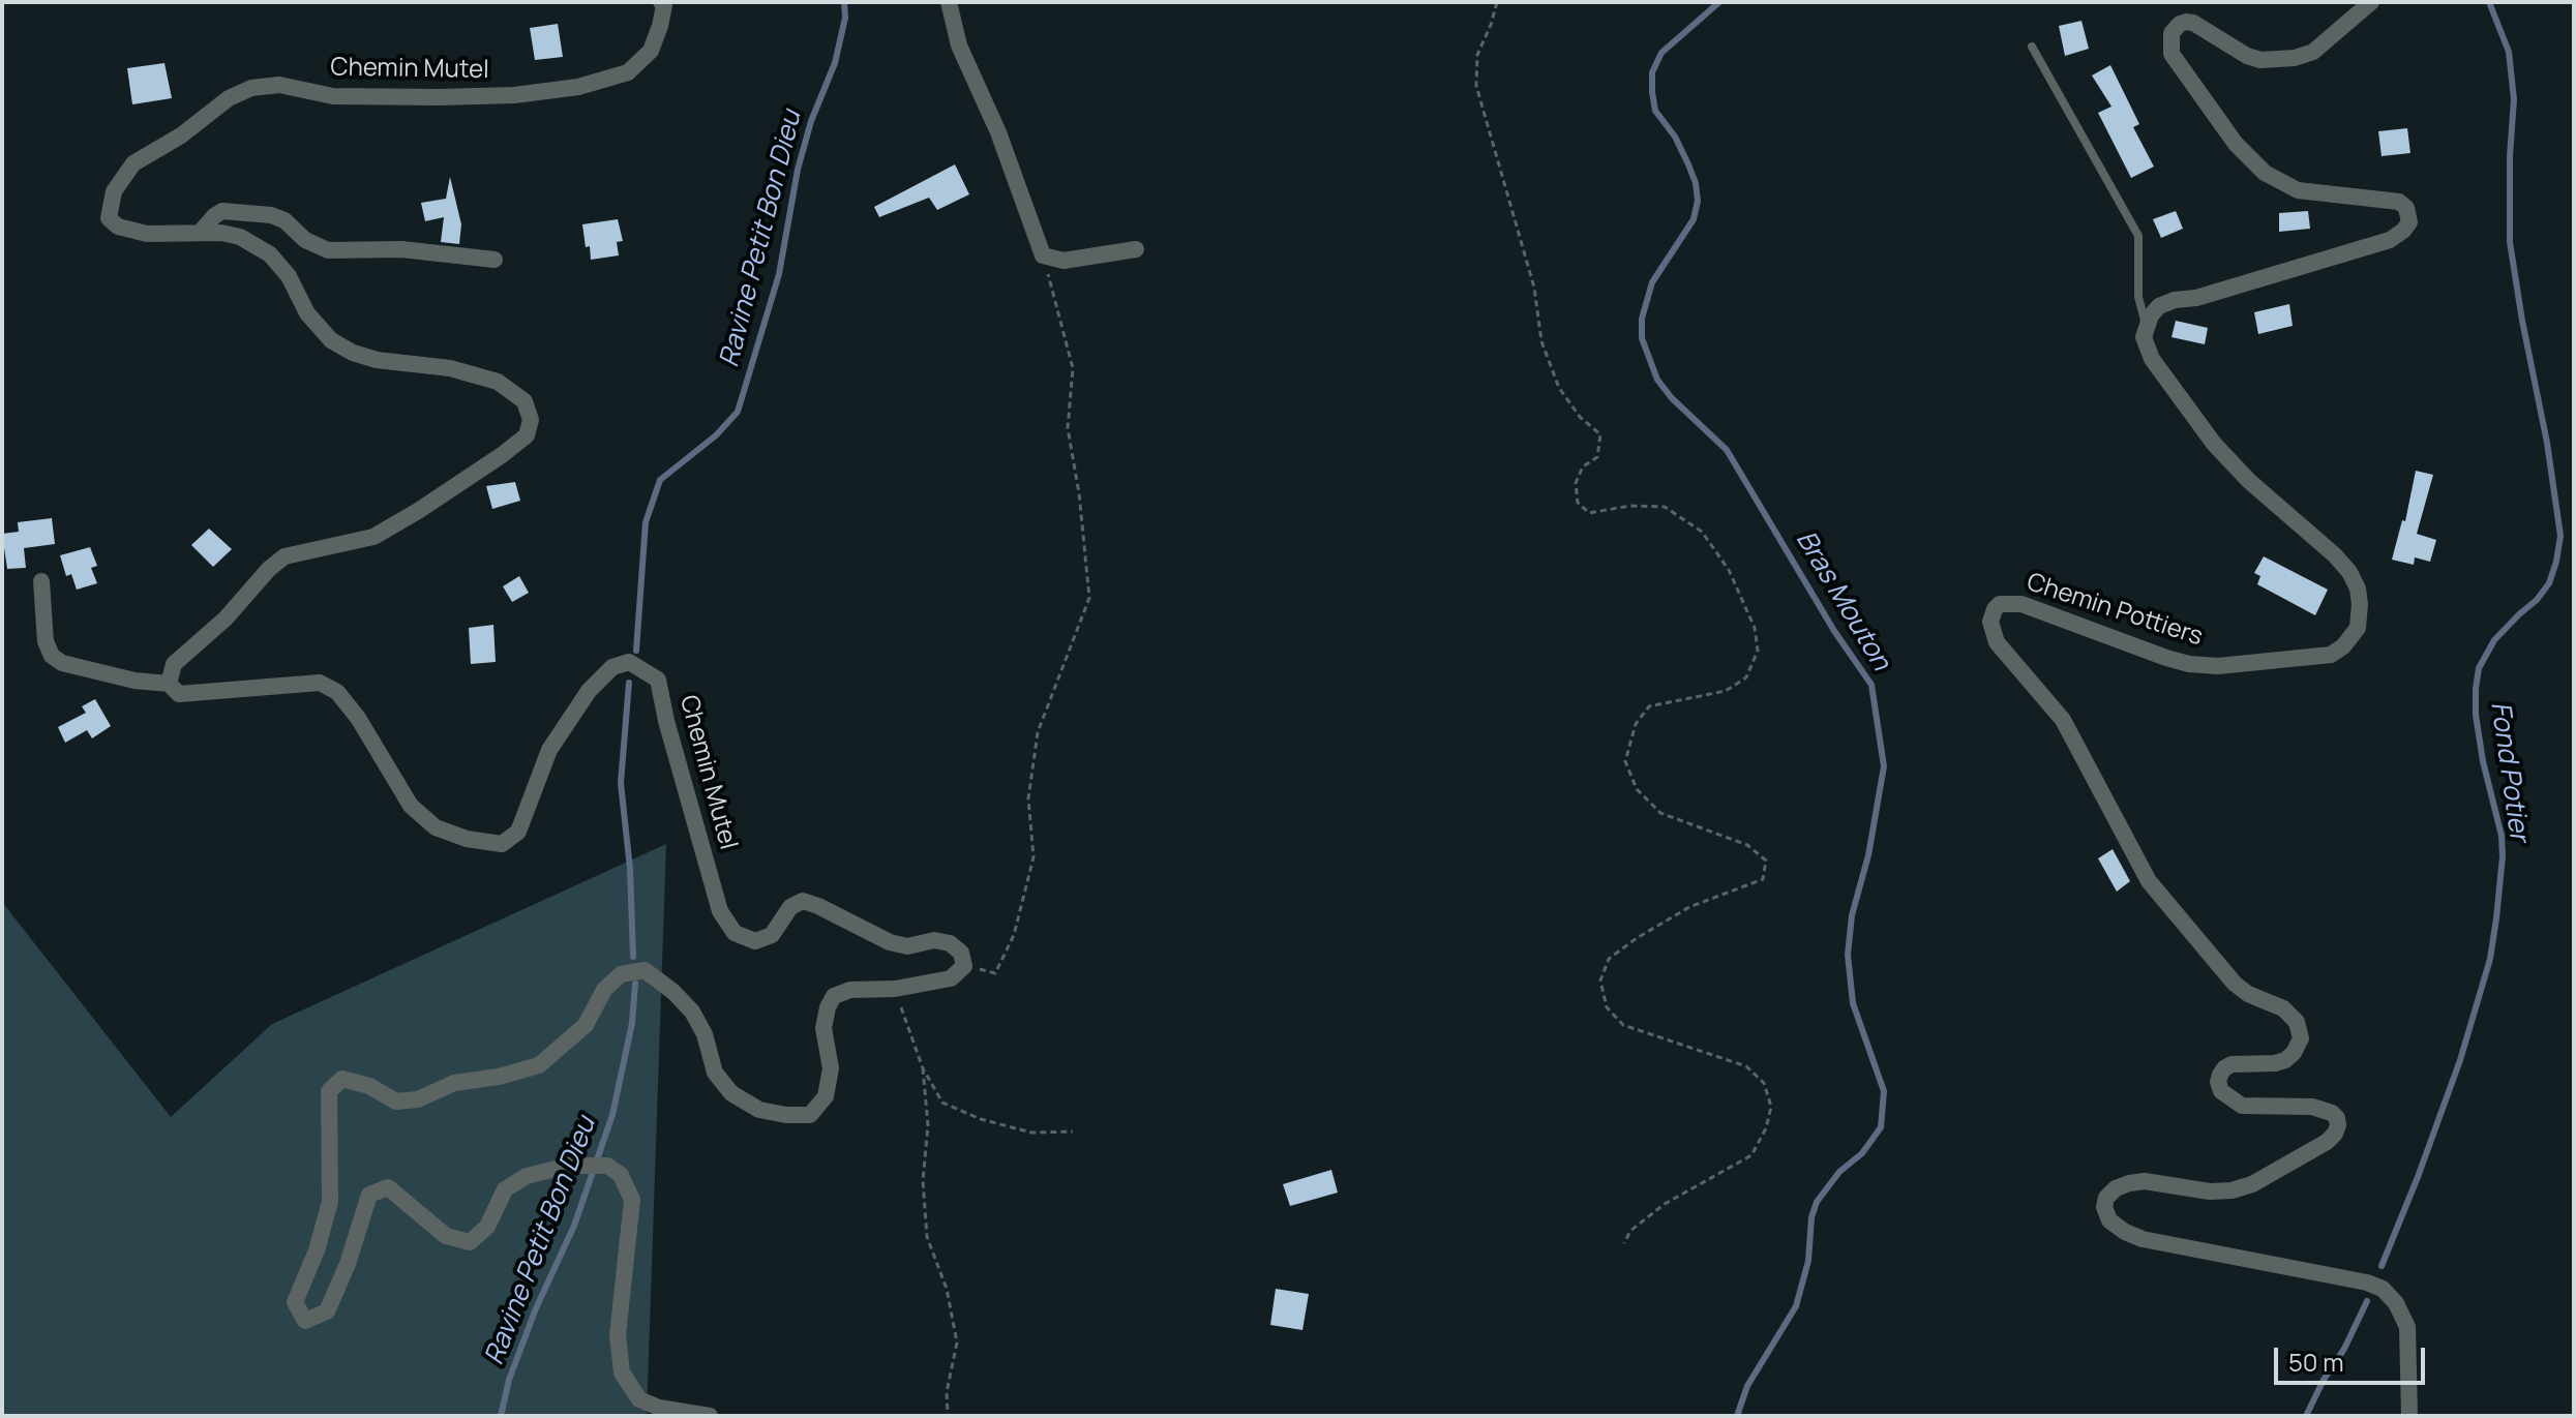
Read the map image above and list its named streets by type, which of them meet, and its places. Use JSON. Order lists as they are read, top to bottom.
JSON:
{
  "streets": {
    "street": ["Chemin Mutel", "Chemin Pottiers"]
  },
  "water": ["Ravine Petit Bon Dieu", "Bras Mouton", "Fond Potier"],
  "scale_bar": "50 m"
}
